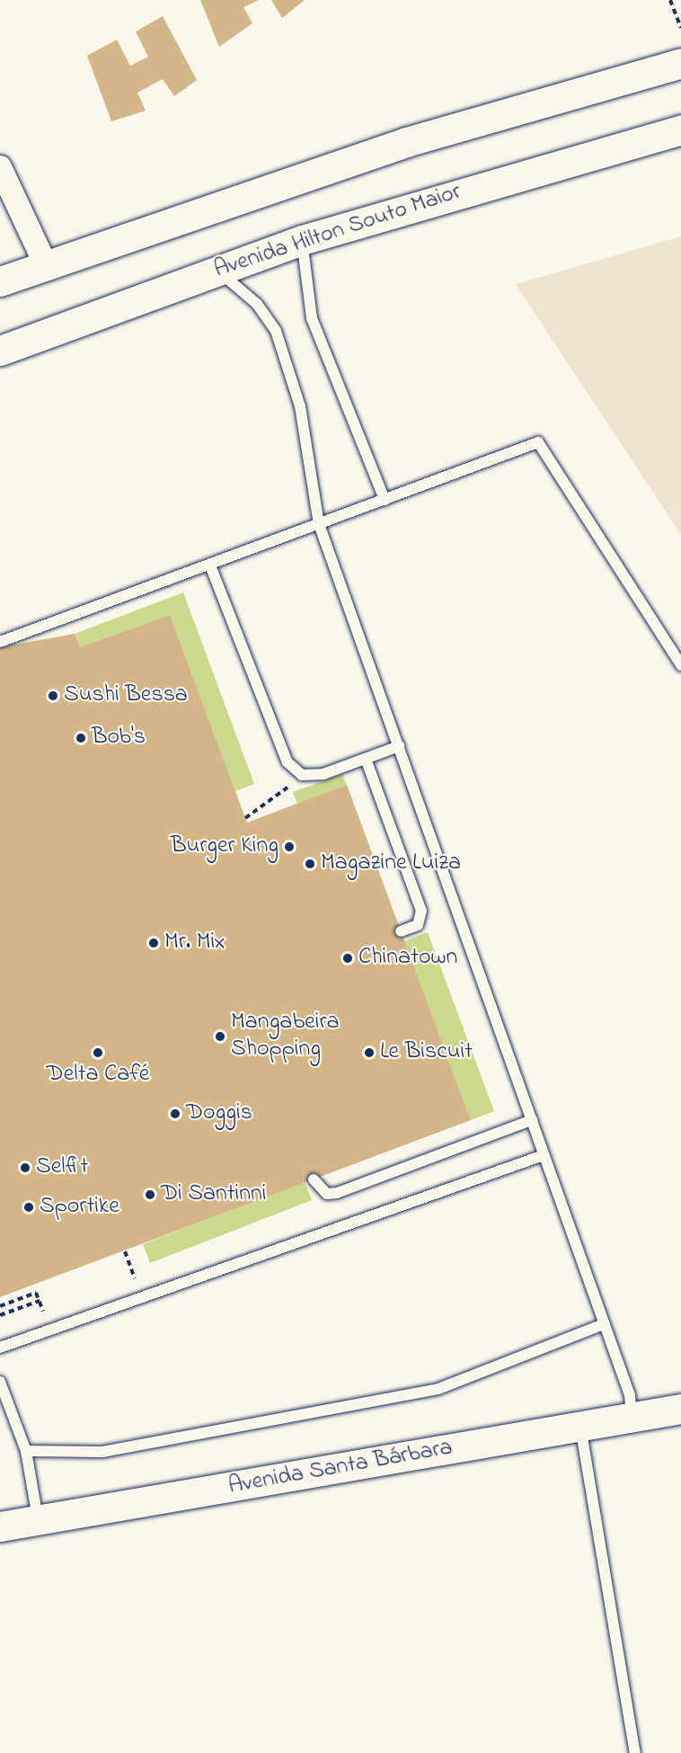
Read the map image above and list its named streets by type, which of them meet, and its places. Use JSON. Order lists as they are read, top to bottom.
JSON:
{
  "streets": {
    "main road": ["Avenida Hilton Souto Maior", "Avenida Santa Bárbara"]
  },
  "places": [
    "Sushi Bessa",
    "Bob's",
    "Burger King",
    "Magazine Luiza",
    "Mr. Mix",
    "Chinatown",
    "Mangabeira Shopping",
    "Delta Café",
    "Le Biscuit",
    "Doggis",
    "Selfit",
    "Di Santinni",
    "Sportike"
  ]
}
